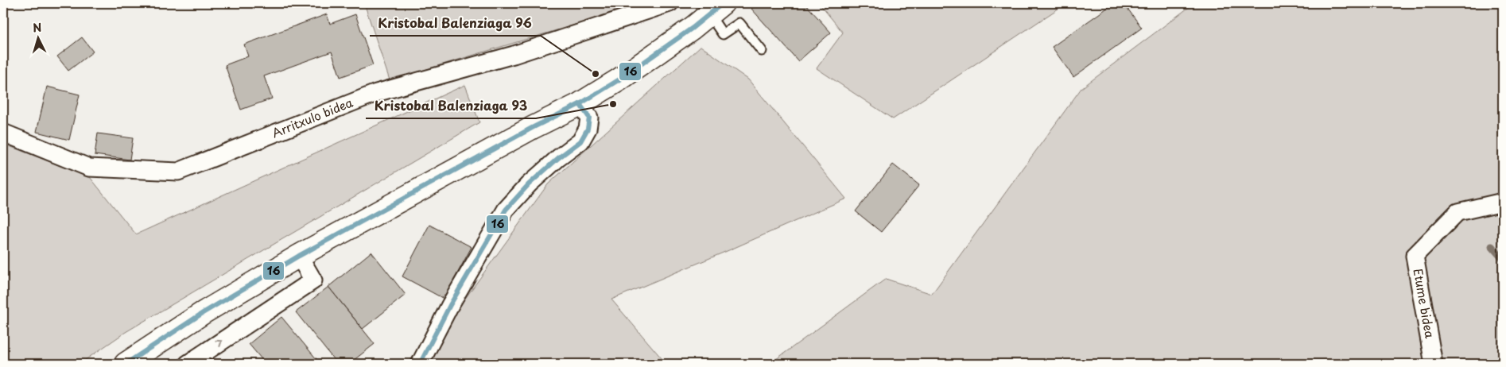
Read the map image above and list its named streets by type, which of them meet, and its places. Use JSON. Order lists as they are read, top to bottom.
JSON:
{
  "streets": {
    "street": ["Arritxulo bidea", "Etume bidea"]
  },
  "places": ["Kristobal Balenziaga 96", "Kristobal Balenziaga 93"],
  "lines": ["transit line 16"],
  "north": "top"
}
